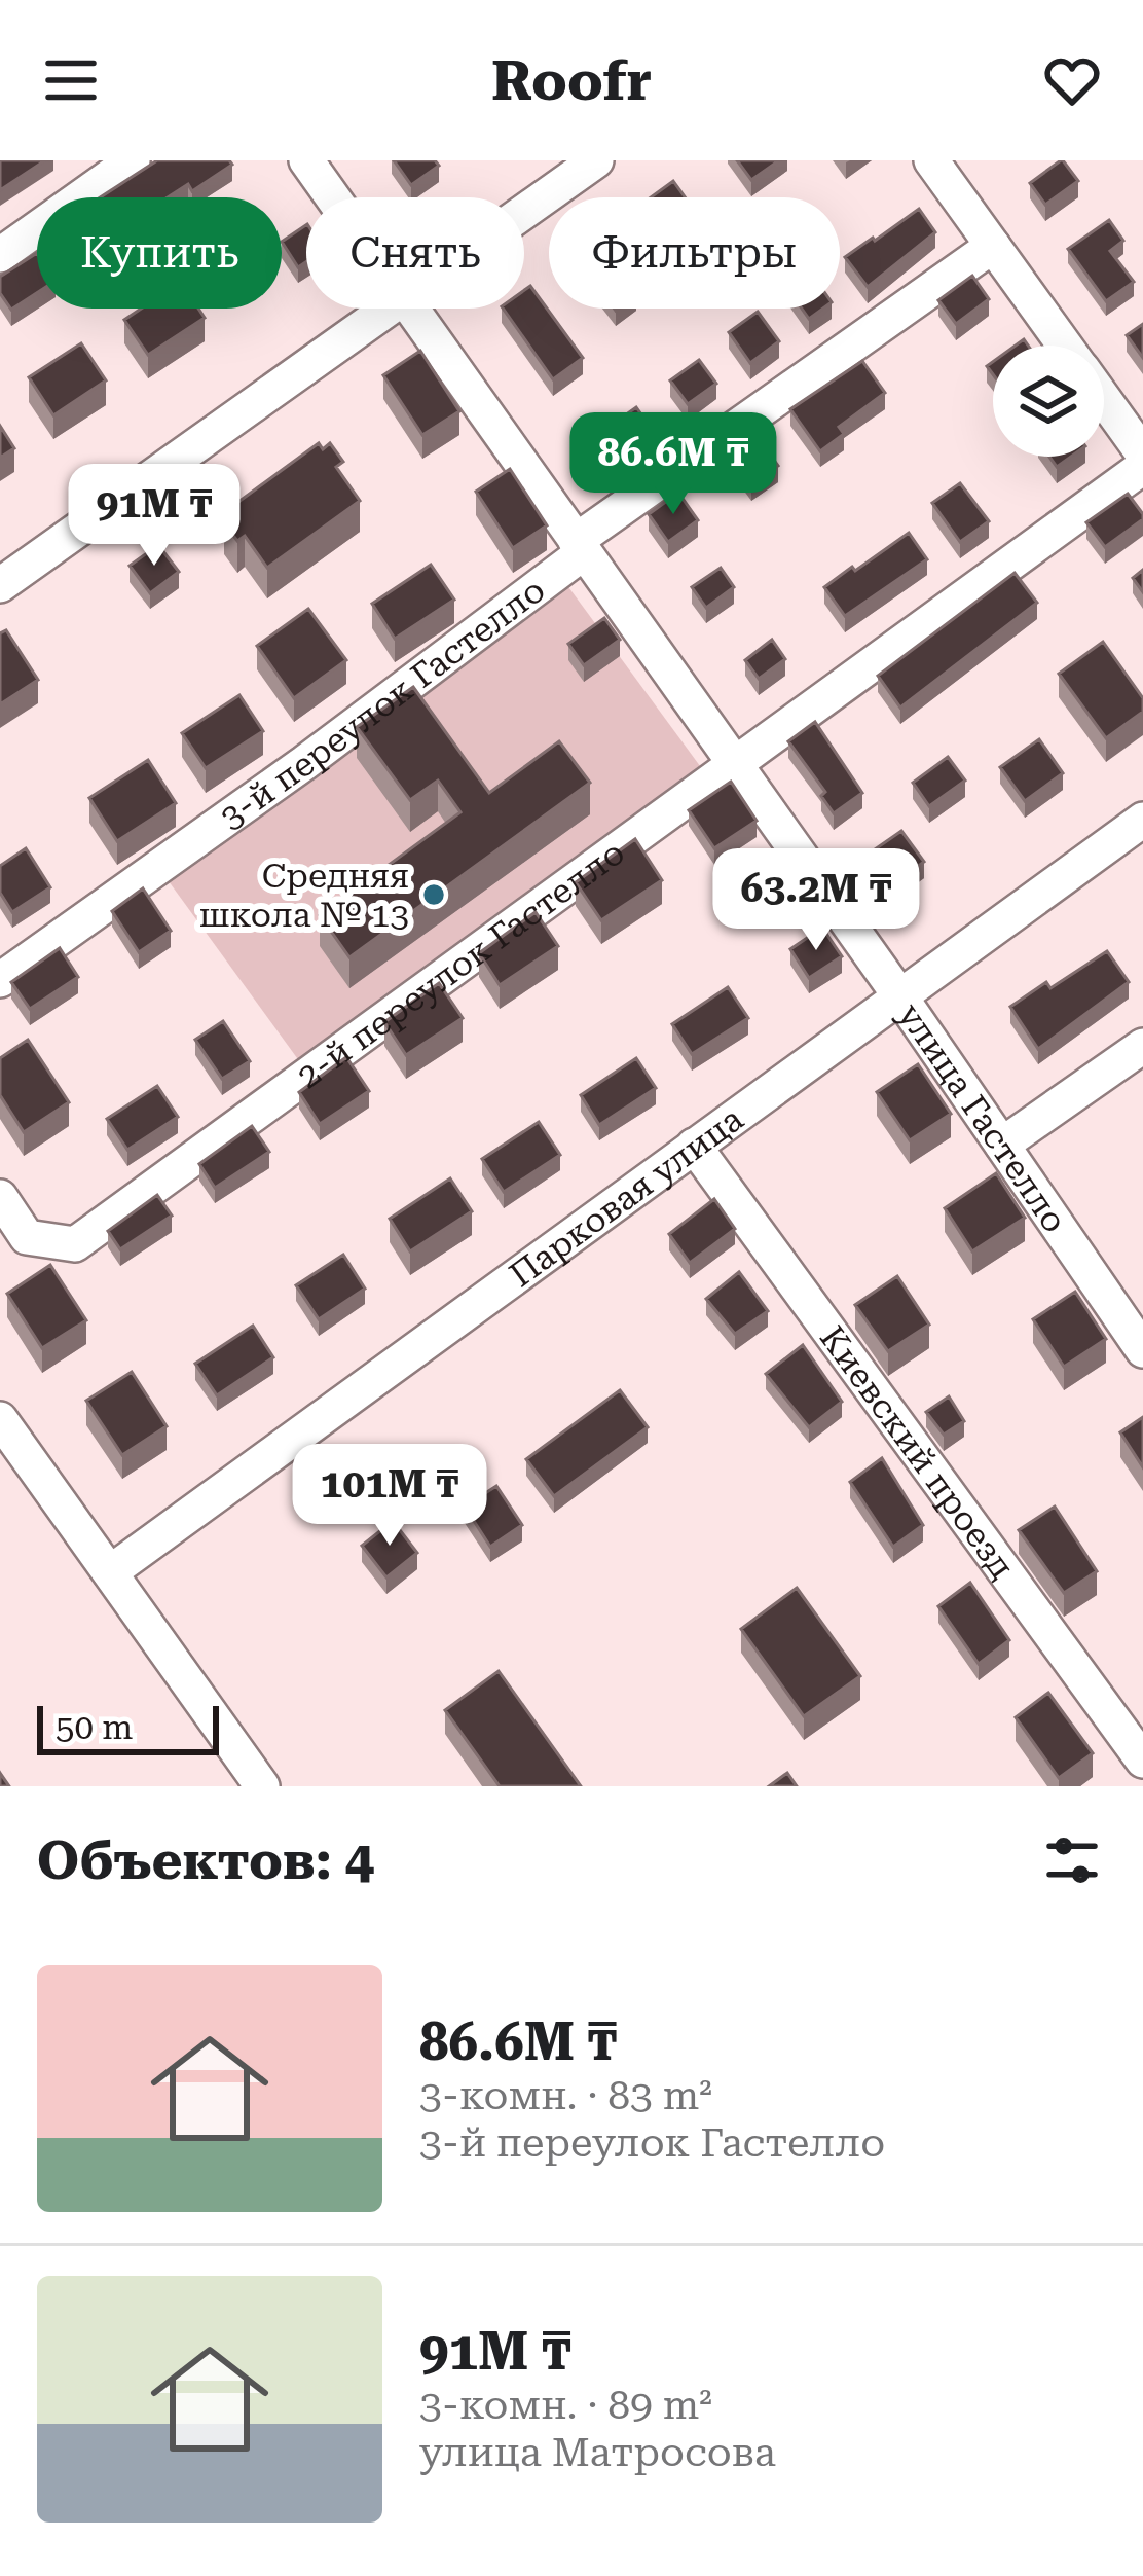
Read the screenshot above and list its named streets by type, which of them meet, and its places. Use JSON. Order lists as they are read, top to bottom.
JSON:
{
  "streets": {
    "street": [
      "3-й переулок Гастелло",
      "2-й переулок Гастелло",
      "улица Гастелло",
      "Парковая улица",
      "Киевский проезд"
    ]
  },
  "crossings": [
    ["3-й переулок Гастелло", "улица Гастелло"],
    ["2-й переулок Гастелло", "улица Гастелло"],
    ["улица Гастелло", "Парковая улица"],
    ["Парковая улица", "Киевский проезд"]
  ],
  "places": ["Средняя школа № 13"],
  "scale_bar": "50 m",
  "page": {
    "header": "Roofr",
    "chip": ["Купить", "Снять", "Фильтры"],
    "price": [
      "86.6M ₸",
      "91M ₸",
      "63.2M ₸",
      "101M ₸"
    ],
    "scale": "50 m",
    "heading": "Объектов: 4",
    "list": [
      {
        "name": "86.6M ₸",
        "note": "3-комн. · 83 m² · 3-й переулок Гастелло"
      },
      {
        "name": "91M ₸",
        "note": "3-комн. · 89 m² · улица Матросова"
      }
    ]
  }
}
